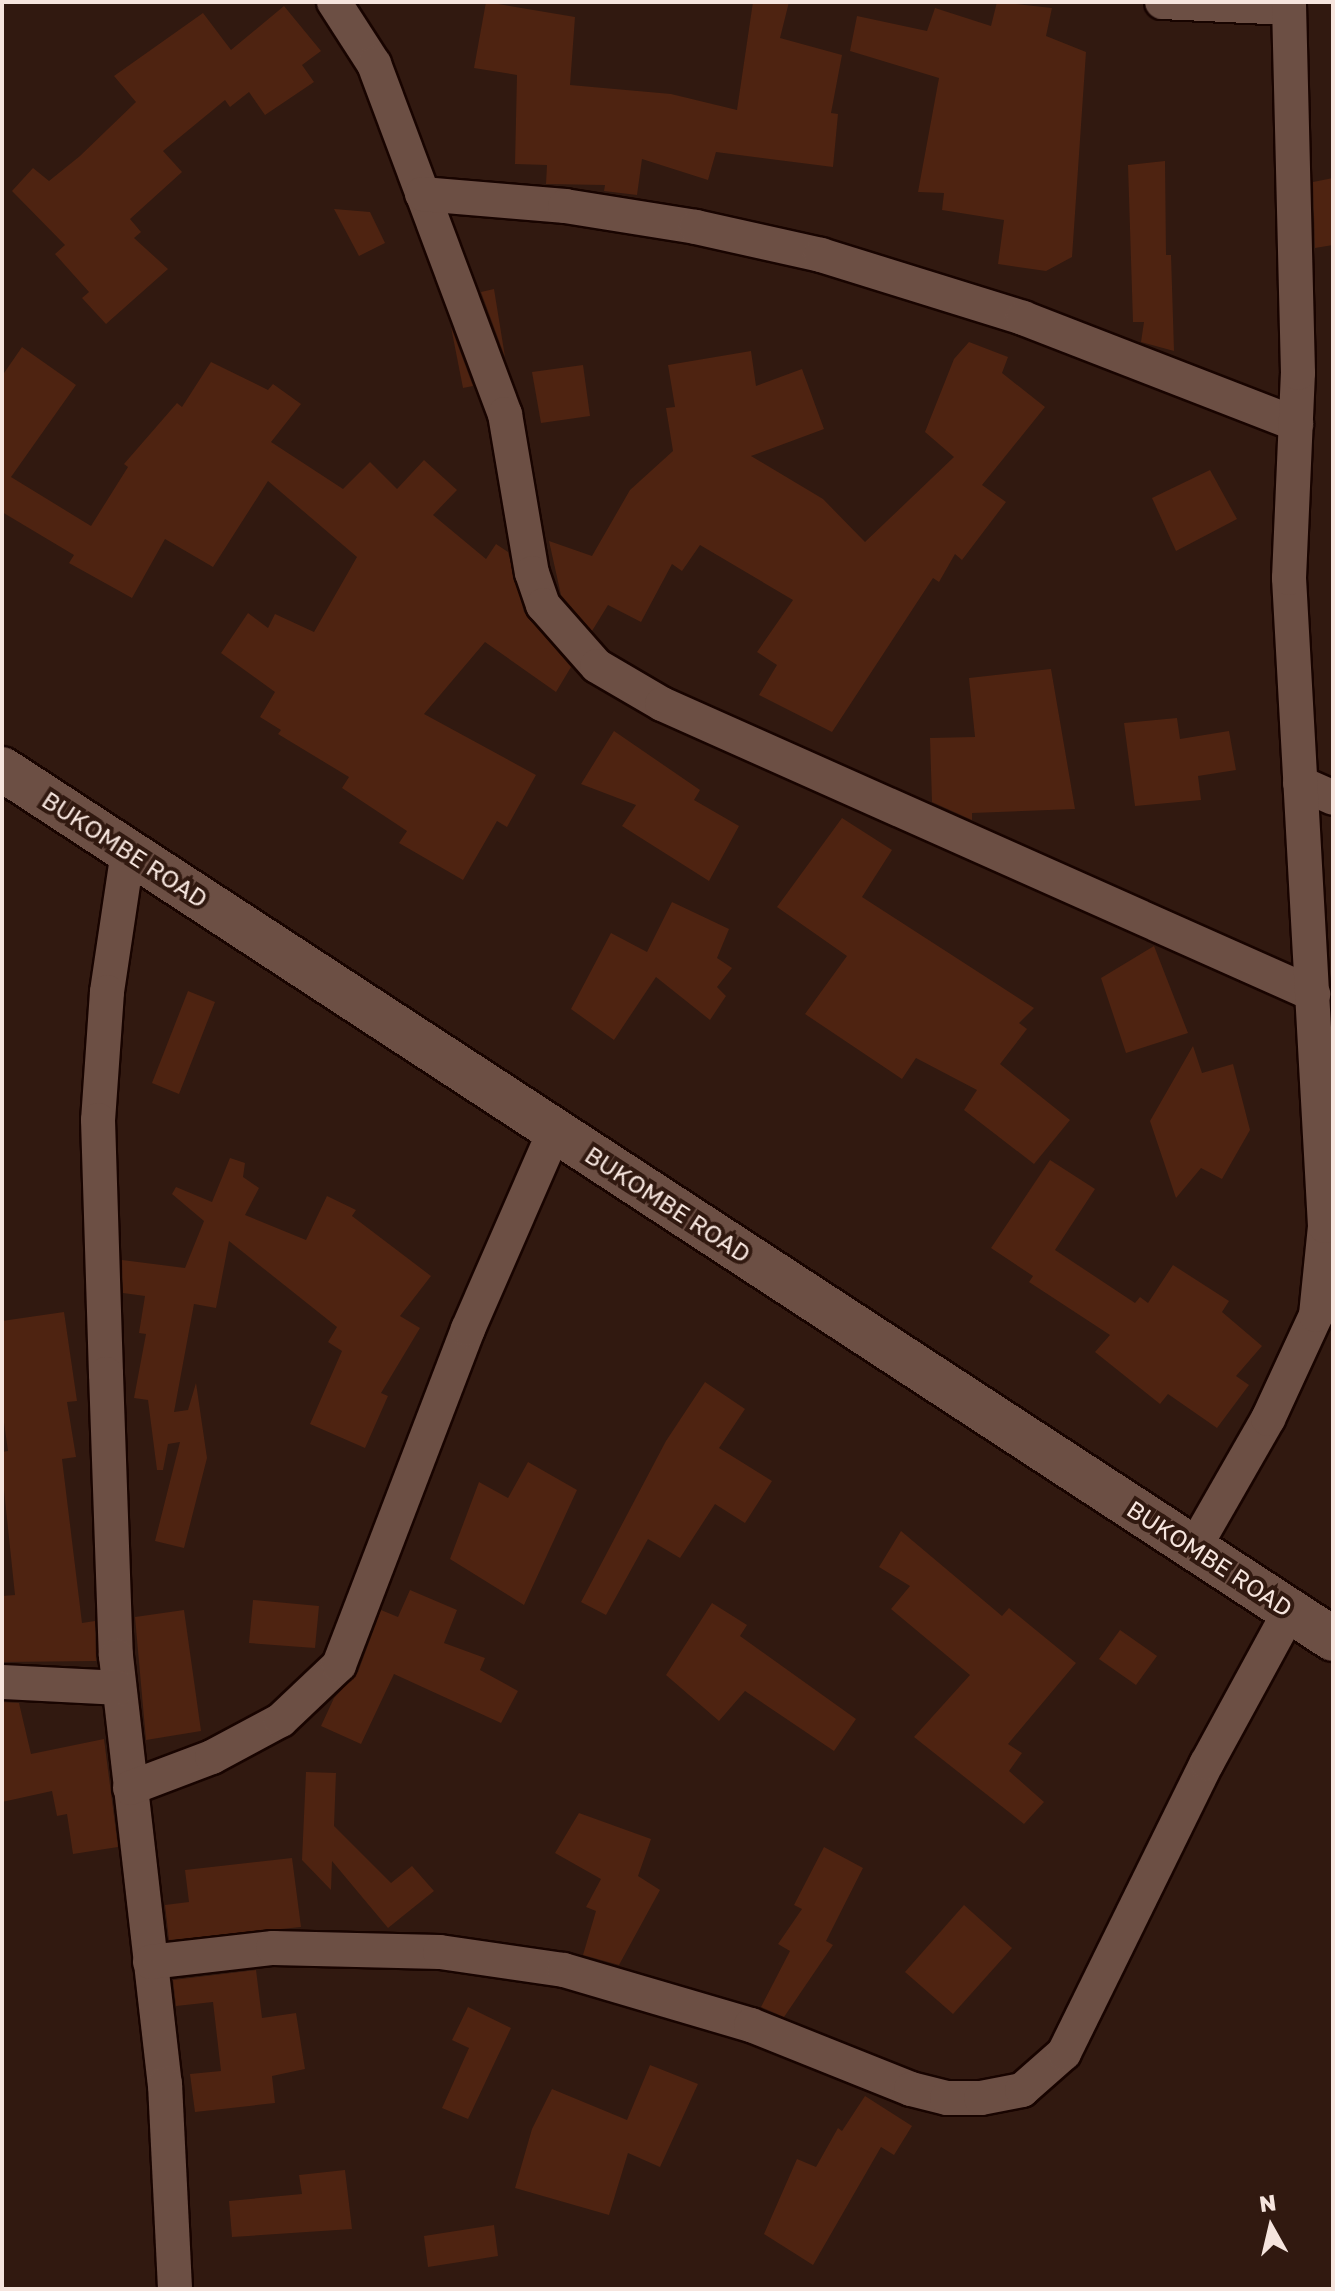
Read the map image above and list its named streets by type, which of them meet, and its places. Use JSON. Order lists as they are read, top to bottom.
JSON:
{
  "streets": {
    "main road": ["BUKOMBE ROAD"]
  },
  "north": "top"
}
